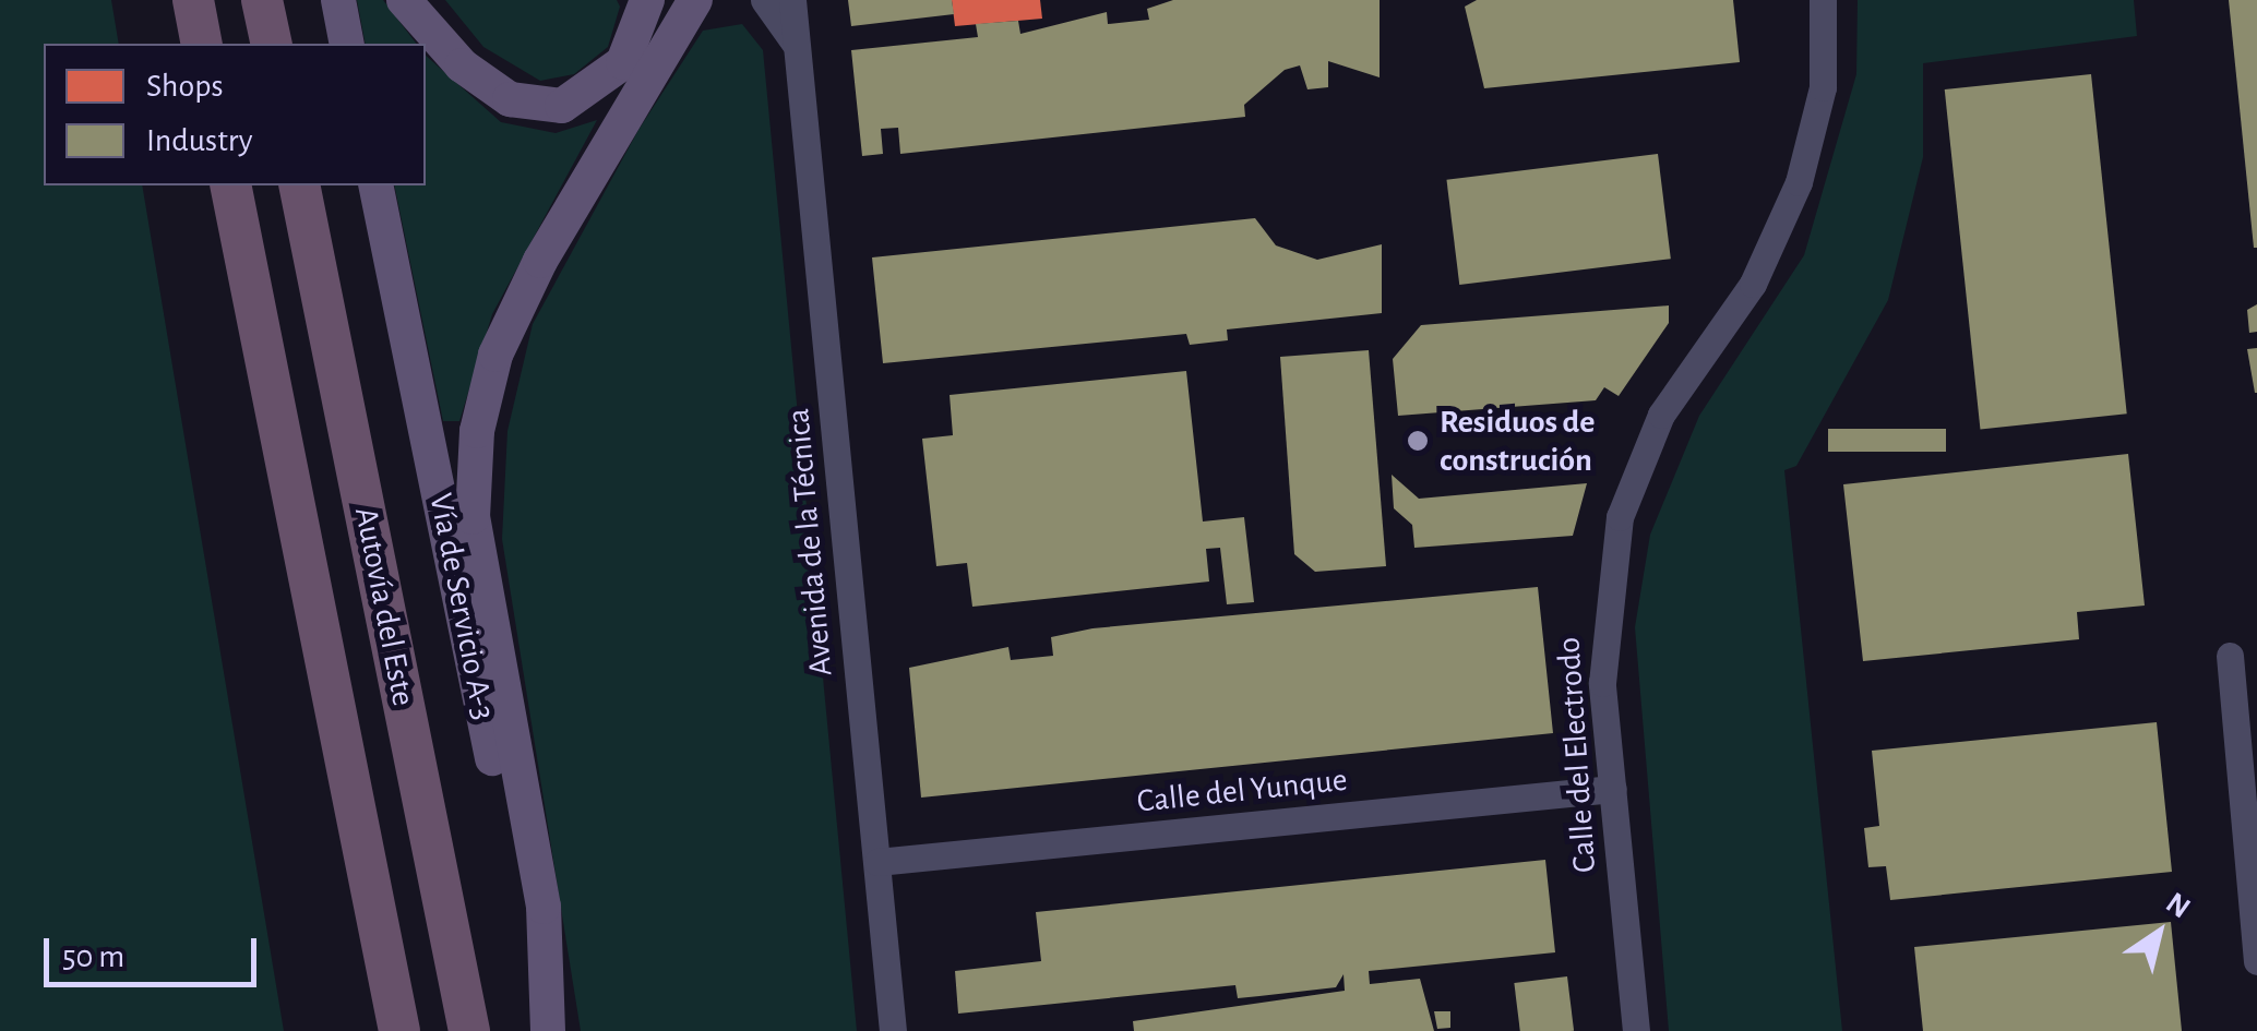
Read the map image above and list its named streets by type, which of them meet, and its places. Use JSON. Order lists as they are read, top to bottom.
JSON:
{
  "streets": {
    "highway": ["Autovía del Este"],
    "main road": ["Vía de Servicio A-3"],
    "street": ["Avenida de la Técnica", "Calle del Electrodo", "Calle del Yunque"]
  },
  "crossings": [
    ["Avenida de la Técnica", "Calle del Yunque"],
    ["Calle del Electrodo", "Calle del Yunque"]
  ],
  "places": ["Residuos de construción"],
  "legend": ["Shops", "Industry"],
  "scale_bar": "50 m",
  "north": "top right"
}
